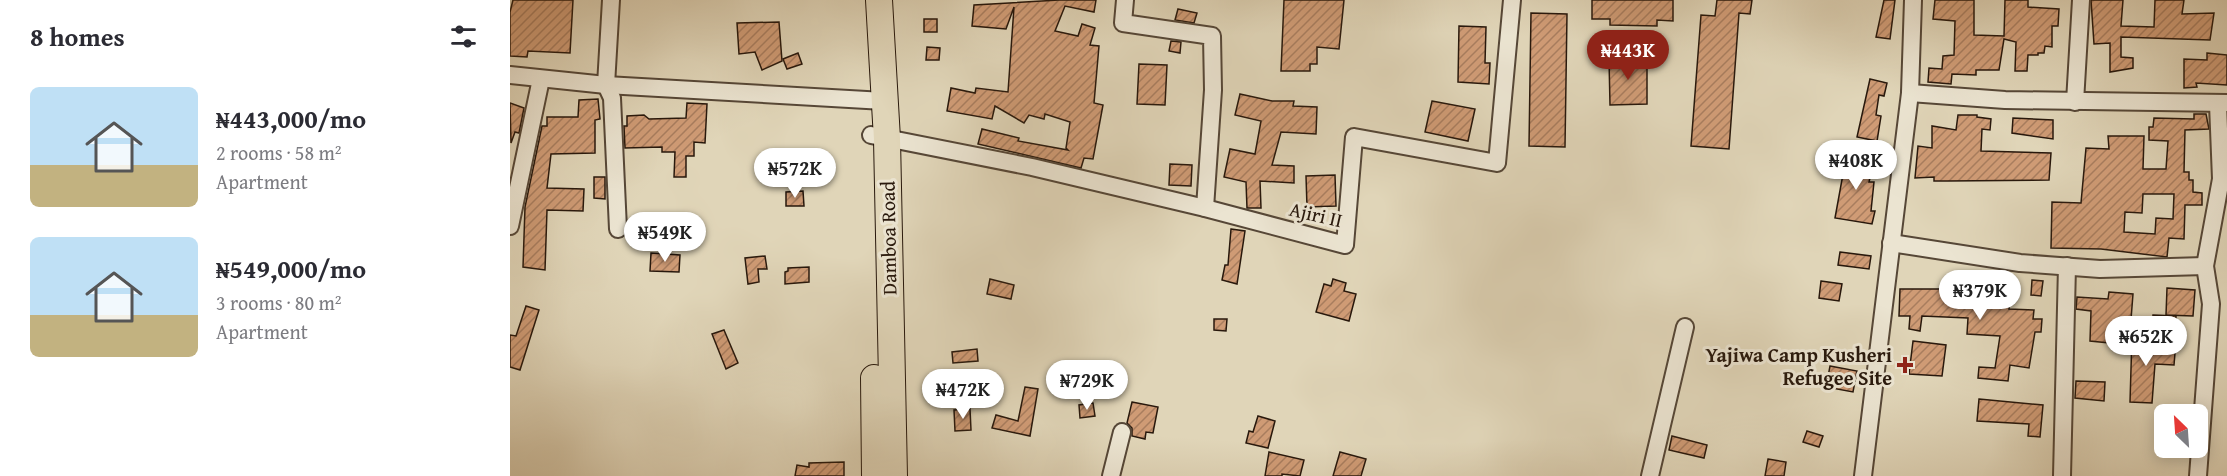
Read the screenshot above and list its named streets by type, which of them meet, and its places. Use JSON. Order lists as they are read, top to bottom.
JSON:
{
  "streets": {
    "main road": ["Damboa Road"],
    "street": ["Ajiri II"]
  },
  "crossings": [
    ["Ajiri II", "Damboa Road"]
  ],
  "places": {
    "health": ["Yajiwa Camp Kusheri Refugee Site"]
  },
  "north": "top left",
  "page": {
    "heading": "8 homes",
    "price": [
      "₦443K",
      "₦408K",
      "₦572K",
      "₦549K",
      "₦379K",
      "₦652K",
      "₦729K",
      "₦472K"
    ],
    "list": [
      {
        "name": "₦443,000/mo",
        "note": "2 rooms · 58 m² · Apartment"
      },
      {
        "name": "₦549,000/mo",
        "note": "3 rooms · 80 m² · Apartment"
      }
    ]
  }
}
